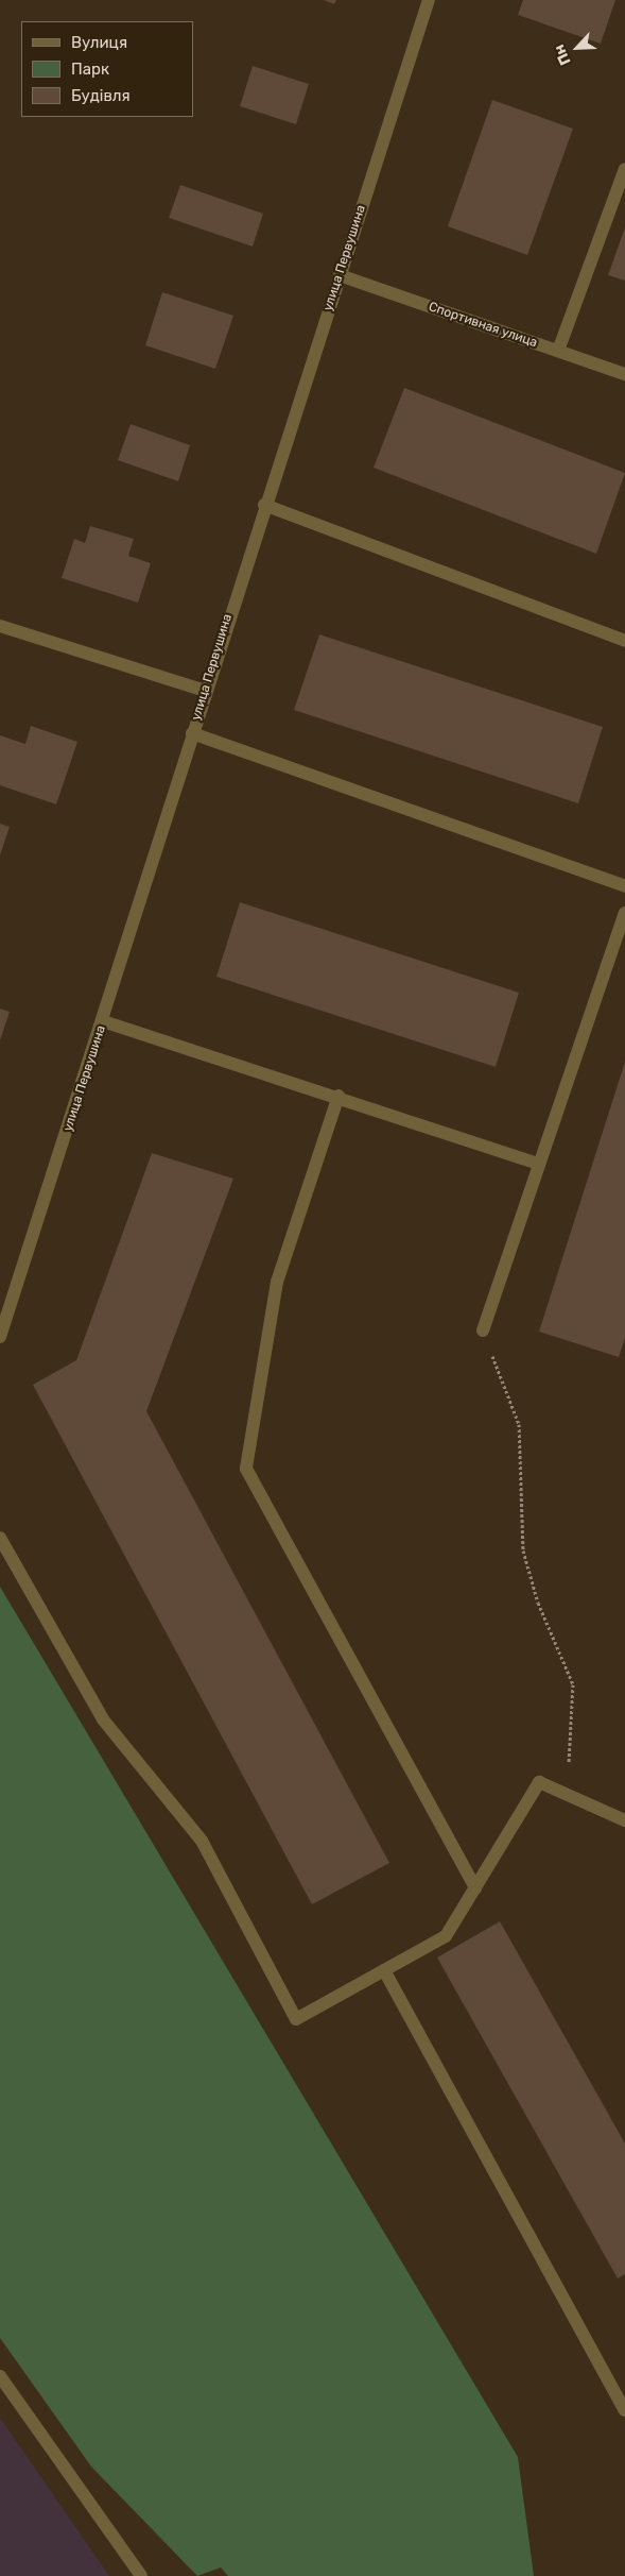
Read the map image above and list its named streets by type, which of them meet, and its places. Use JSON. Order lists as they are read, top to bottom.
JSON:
{
  "streets": {
    "street": ["улица Первушина", "Спортивная улица"]
  },
  "crossings": [
    ["улица Первушина", "Спортивная улица"]
  ],
  "legend": ["Вулиця", "Парк", "Будівля"],
  "north": "bottom left"
}
